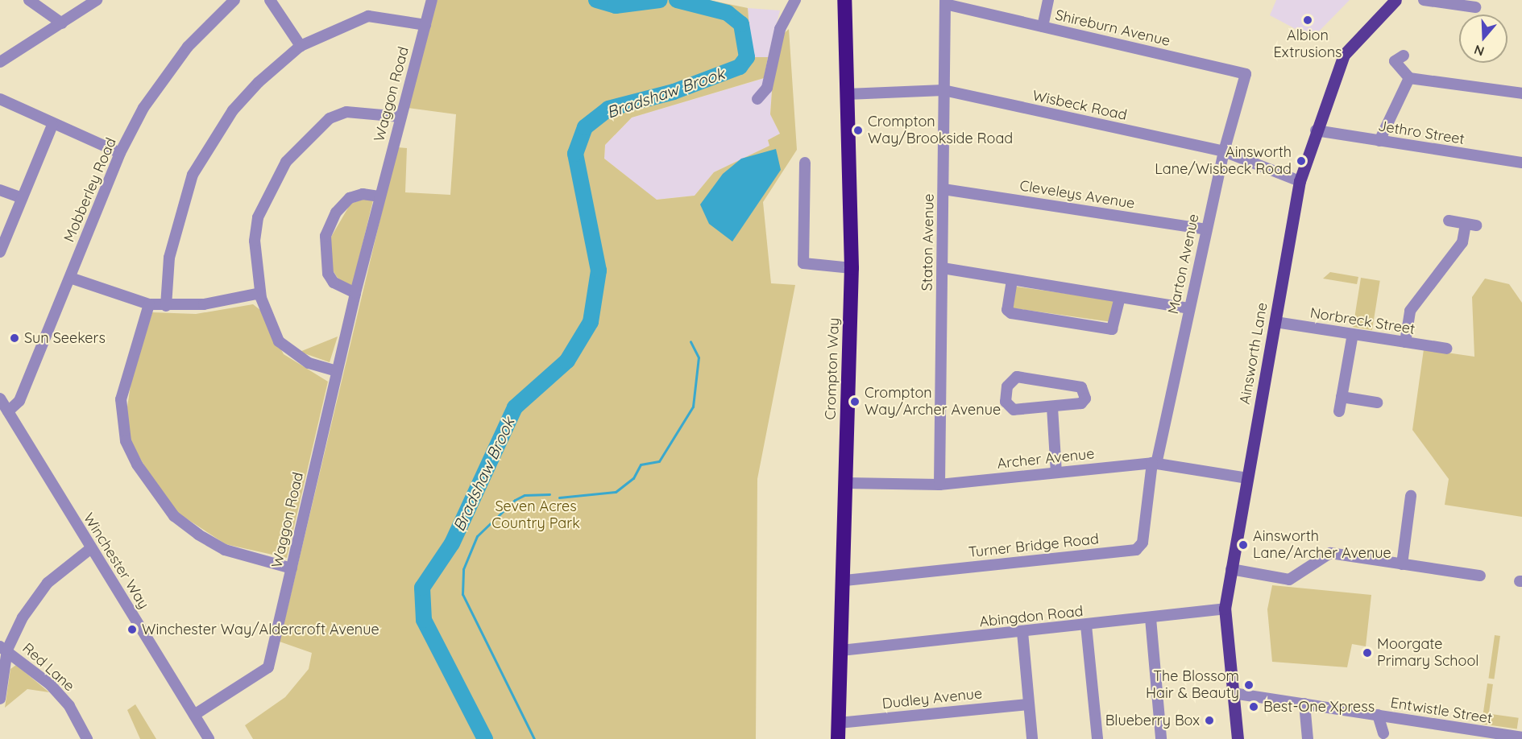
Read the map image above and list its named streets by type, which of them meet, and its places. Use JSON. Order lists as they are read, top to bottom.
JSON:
{
  "streets": {
    "highway": ["Crompton Way"],
    "main road": ["Ainsworth Lane"],
    "street": [
      "Shireburn Avenue",
      "Waggon Road",
      "Wisbeck Road",
      "Jethro Street",
      "Mobberley Road",
      "Cleveleys Avenue",
      "Staton Avenue",
      "Marton Avenue",
      "Norbreck Street",
      "Archer Avenue",
      "Turner Bridge Road",
      "Winchester Way",
      "Abingdon Road",
      "Red Lane",
      "Dudley Avenue",
      "Entwistle Street"
    ]
  },
  "crossings": [
    ["Shireburn Avenue", "Staton Avenue"],
    ["Shireburn Avenue", "Marton Avenue"],
    ["Waggon Road", "Winchester Way"],
    ["Wisbeck Road", "Staton Avenue"],
    ["Wisbeck Road", "Marton Avenue"],
    ["Wisbeck Road", "Ainsworth Lane"],
    ["Wisbeck Road", "Crompton Way"],
    ["Jethro Street", "Ainsworth Lane"],
    ["Mobberley Road", "Winchester Way"],
    ["Cleveleys Avenue", "Staton Avenue"],
    ["Cleveleys Avenue", "Marton Avenue"],
    ["Staton Avenue", "Archer Avenue"],
    ["Marton Avenue", "Archer Avenue"],
    ["Marton Avenue", "Turner Bridge Road"],
    ["Norbreck Street", "Ainsworth Lane"],
    ["Ainsworth Lane", "Archer Avenue"],
    ["Ainsworth Lane", "Abingdon Road"],
    ["Ainsworth Lane", "Entwistle Street"],
    ["Crompton Way", "Archer Avenue"],
    ["Crompton Way", "Turner Bridge Road"],
    ["Crompton Way", "Abingdon Road"],
    ["Crompton Way", "Dudley Avenue"],
    ["Archer Avenue", "Turner Bridge Road"]
  ],
  "water": ["Bradshaw Brook"],
  "parks": ["Seven Acres Country Park"],
  "places": [
    "Albion Extrusions",
    "Crompton Way/Brookside Road",
    "Ainsworth Lane/Wisbeck Road",
    "Sun Seekers",
    "Crompton Way/Archer Avenue",
    "Ainsworth Lane/Archer Avenue",
    "Winchester Way/Aldercroft Avenue",
    "Moorgate Primary School",
    "The Blossom Hair & Beauty",
    "Best-One Xpress",
    "Blueberry Box"
  ],
  "north": "bottom"
}
